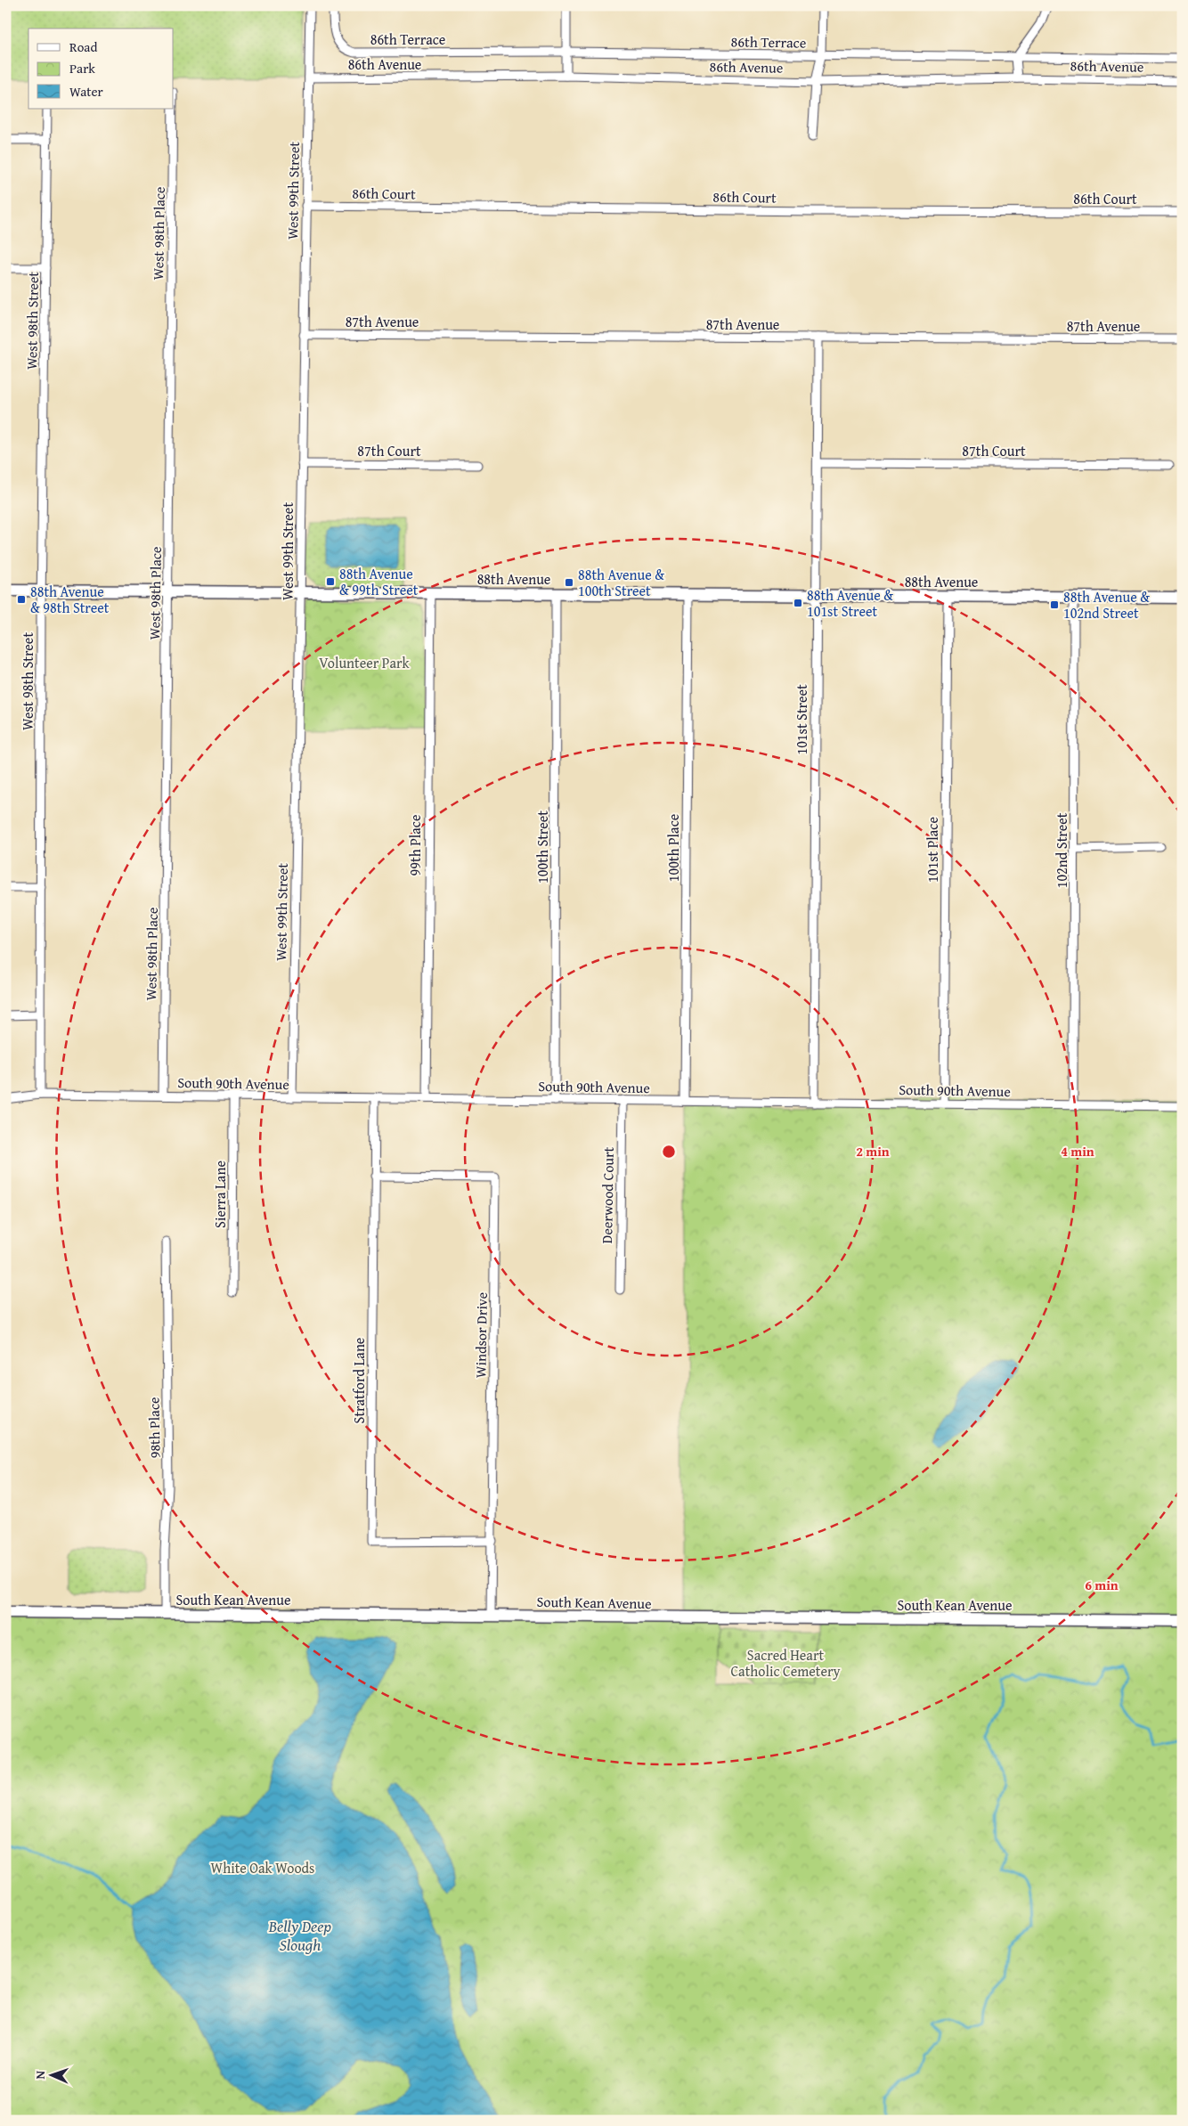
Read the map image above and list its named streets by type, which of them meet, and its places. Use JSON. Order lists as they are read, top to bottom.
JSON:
{
  "streets": {
    "street": [
      "86th Terrace",
      "86th Avenue",
      "West 99th Street",
      "86th Court",
      "West 98th Place",
      "West 98th Street",
      "87th Avenue",
      "87th Court",
      "88th Avenue",
      "101st Street",
      "99th Place",
      "100th Street",
      "100th Place",
      "101st Place",
      "102nd Street",
      "South 90th Avenue",
      "Sierra Lane",
      "Deerwood Court",
      "Windsor Drive",
      "Stratford Lane",
      "98th Place",
      "South Kean Avenue"
    ]
  },
  "crossings": [
    ["86th Avenue", "West 99th Street"],
    ["West 99th Street", "86th Court"],
    ["West 99th Street", "87th Avenue"],
    ["West 99th Street", "87th Court"],
    ["West 99th Street", "88th Avenue"],
    ["West 99th Street", "South 90th Avenue"],
    ["West 98th Place", "88th Avenue"],
    ["West 98th Place", "South 90th Avenue"],
    ["West 98th Street", "88th Avenue"],
    ["West 98th Street", "South 90th Avenue"],
    ["87th Avenue", "101st Street"],
    ["87th Court", "101st Street"],
    ["88th Avenue", "101st Street"],
    ["88th Avenue", "99th Place"],
    ["88th Avenue", "100th Street"],
    ["88th Avenue", "100th Place"],
    ["88th Avenue", "101st Place"],
    ["88th Avenue", "102nd Street"],
    ["101st Street", "South 90th Avenue"],
    ["99th Place", "South 90th Avenue"],
    ["100th Street", "South 90th Avenue"],
    ["100th Place", "South 90th Avenue"],
    ["101st Place", "South 90th Avenue"],
    ["102nd Street", "South 90th Avenue"],
    ["South 90th Avenue", "Sierra Lane"],
    ["South 90th Avenue", "Deerwood Court"],
    ["South 90th Avenue", "Stratford Lane"],
    ["Windsor Drive", "Stratford Lane"],
    ["Windsor Drive", "South Kean Avenue"],
    ["98th Place", "South Kean Avenue"]
  ],
  "water": ["Belly Deep Slough"],
  "parks": ["Volunteer Park", "Sacred Heart Catholic Cemetery", "White Oak Woods"],
  "places": {
    "transit": [
      "88th Avenue & 99th Street",
      "88th Avenue & 100th Street",
      "88th Avenue & 98th Street",
      "88th Avenue & 101st Street",
      "88th Avenue & 102nd Street"
    ]
  },
  "legend": ["Road", "Park", "Water"],
  "north": "left",
  "rings": ["2 min", "4 min", "6 min"]
}
